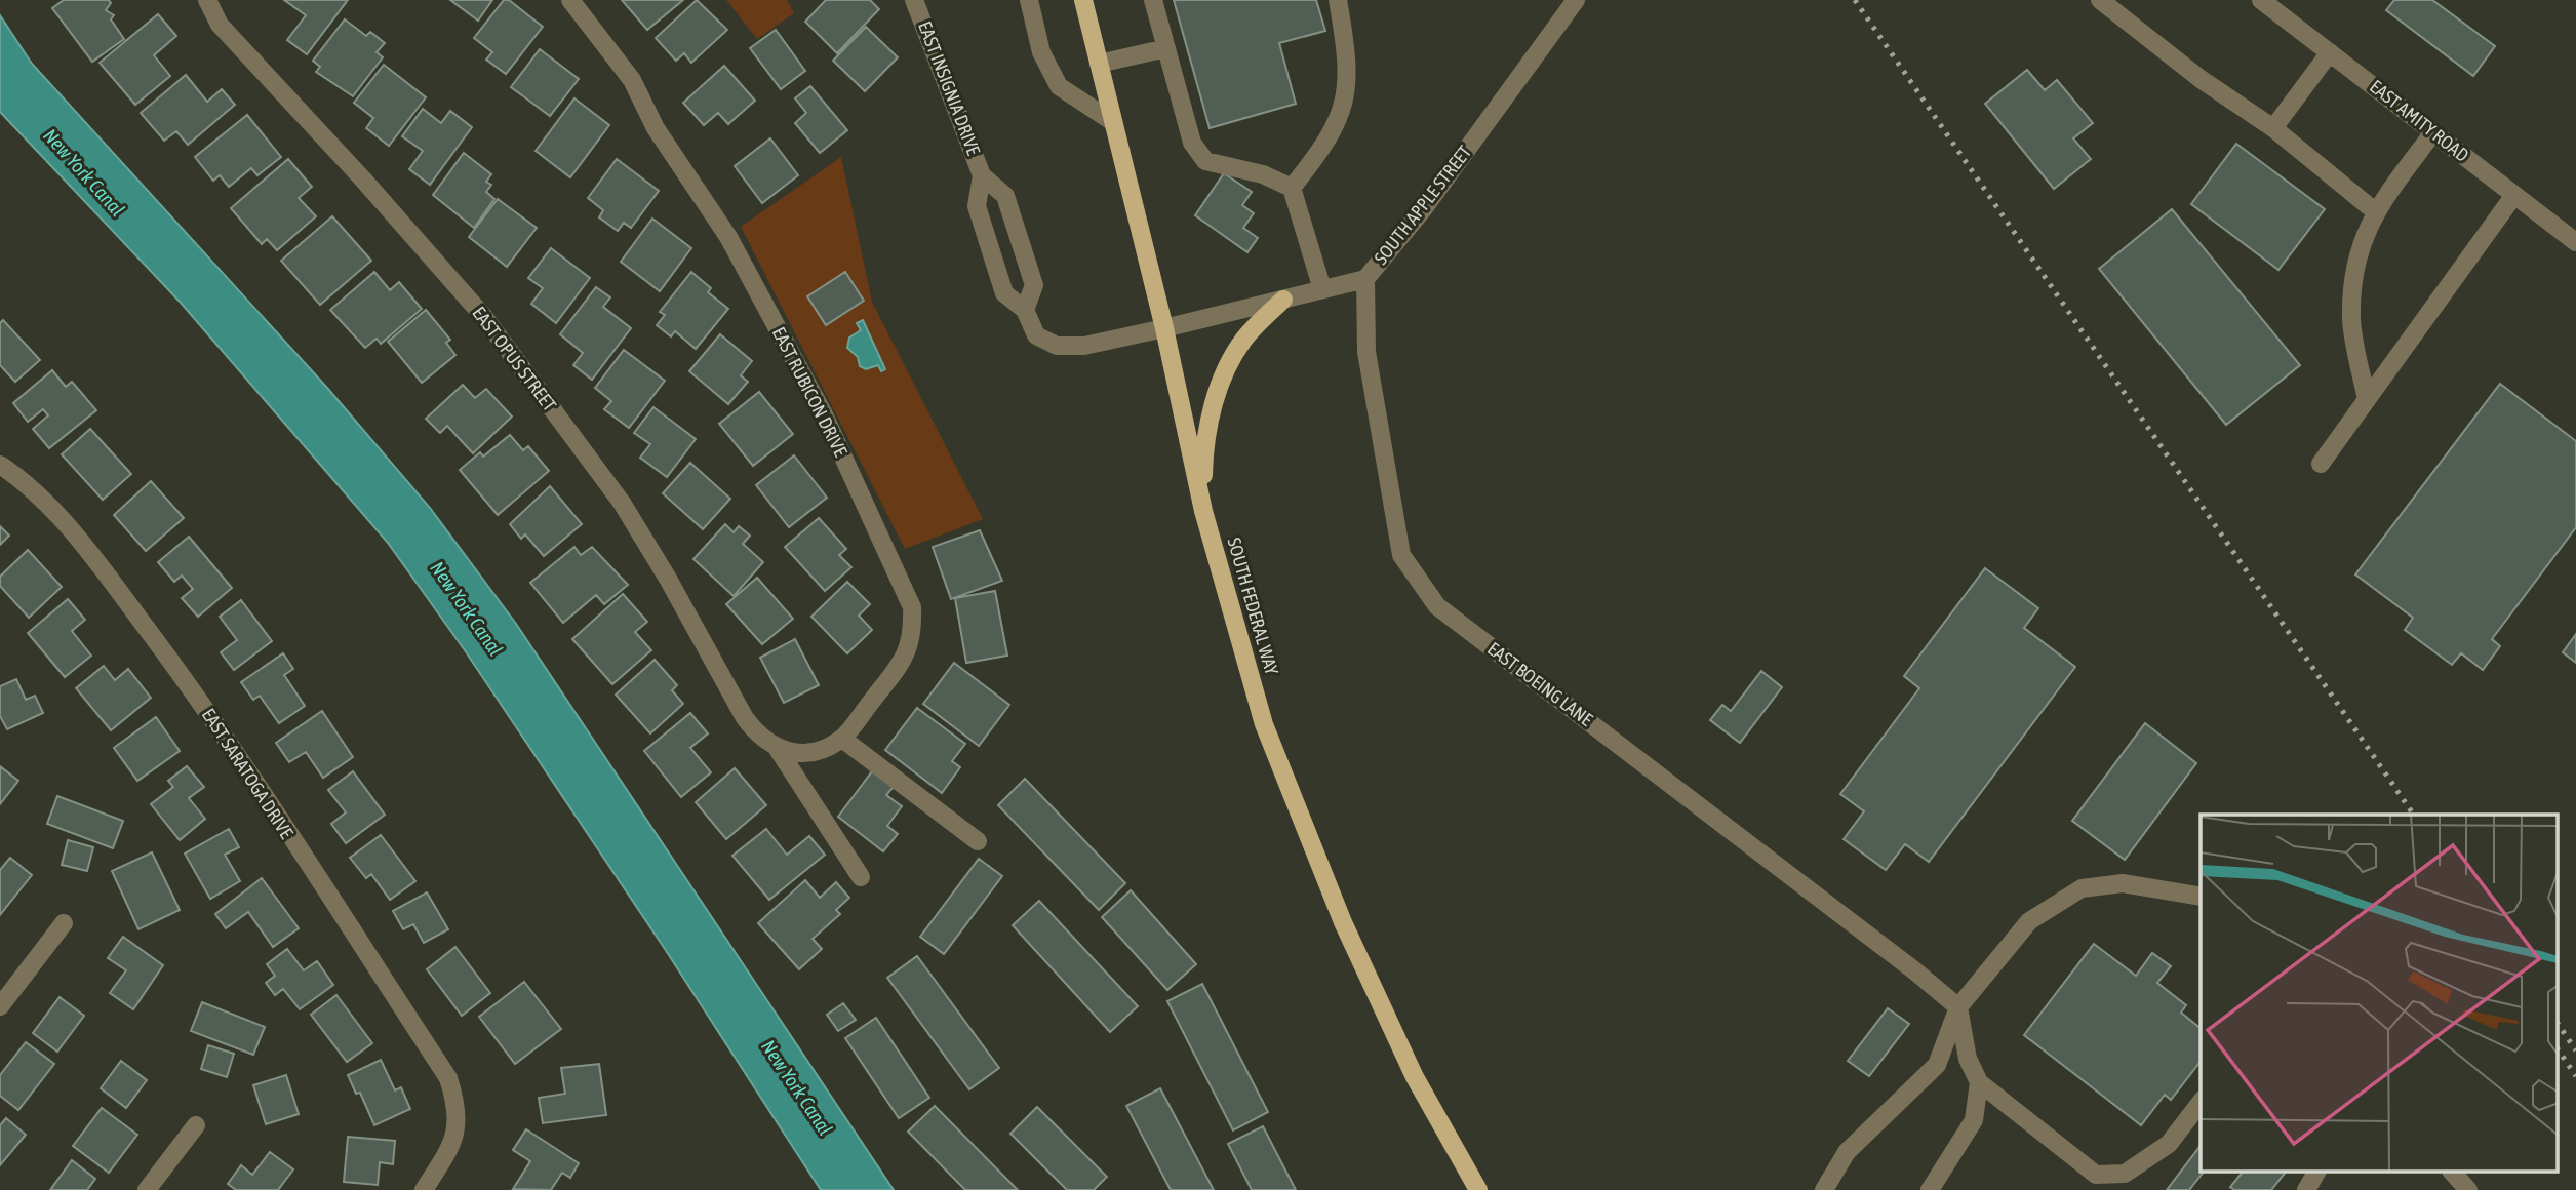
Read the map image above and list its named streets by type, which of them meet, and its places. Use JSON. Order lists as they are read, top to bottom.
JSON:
{
  "streets": {
    "main road": ["SOUTH FEDERAL WAY"],
    "street": [
      "EAST INSIGNIA DRIVE",
      "EAST AMITY ROAD",
      "SOUTH APPLE STREET",
      "EAST OPUS STREET",
      "EAST RUBICON DRIVE",
      "EAST BOEING LANE",
      "EAST SARATOGA DRIVE"
    ]
  },
  "crossings": [
    ["EAST INSIGNIA DRIVE", "SOUTH APPLE STREET"],
    ["EAST INSIGNIA DRIVE", "SOUTH FEDERAL WAY"],
    ["SOUTH APPLE STREET", "SOUTH FEDERAL WAY"],
    ["SOUTH APPLE STREET", "EAST BOEING LANE"],
    ["EAST OPUS STREET", "EAST RUBICON DRIVE"]
  ],
  "water": ["New York Canal"]
}
